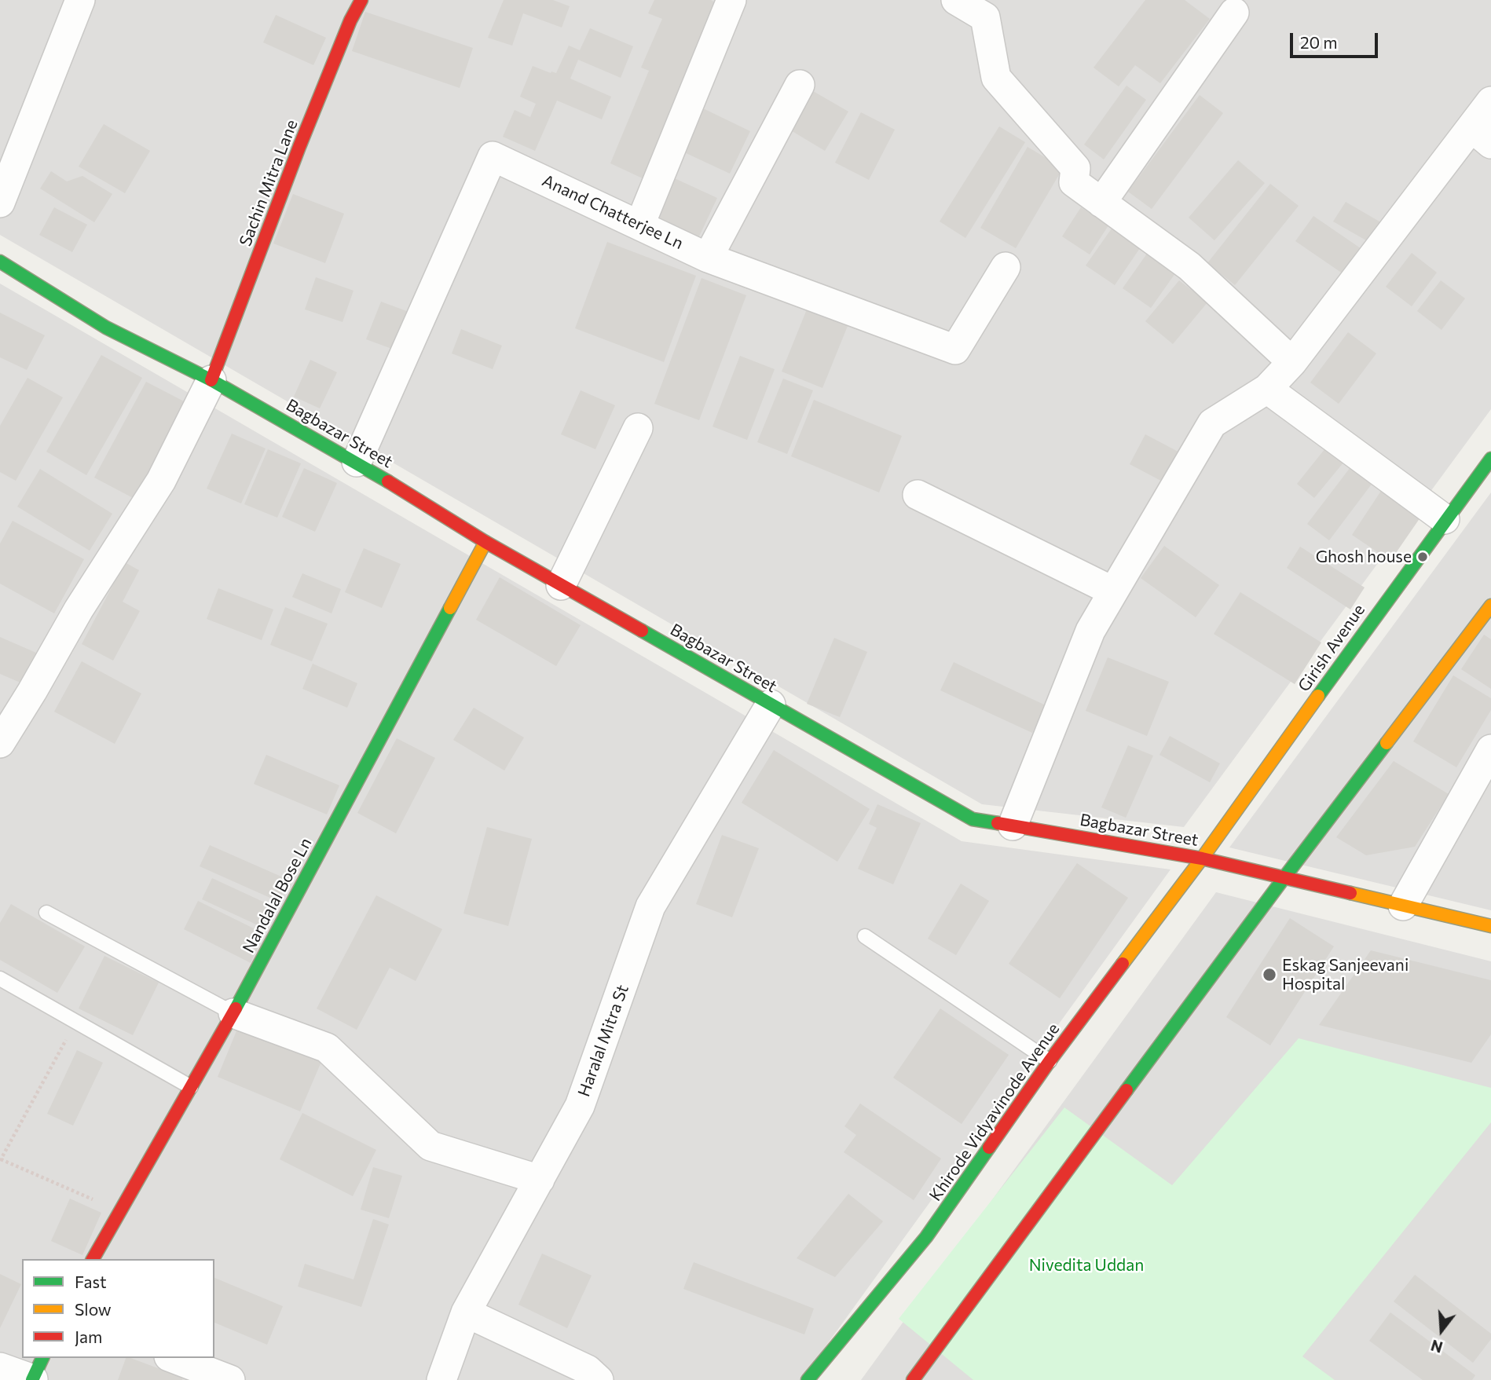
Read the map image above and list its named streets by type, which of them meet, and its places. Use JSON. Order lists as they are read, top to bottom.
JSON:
{
  "streets": {
    "street": [
      "Sachin Mitra Lane",
      "Anand Chatterjee Ln",
      "Bagbazar Street",
      "Girish Avenue",
      "Nandalal Bose Ln",
      "Haralal Mitra St",
      "Khirode Vidyavinode Avenue"
    ]
  },
  "crossings": [
    ["Sachin Mitra Lane", "Bagbazar Street"],
    ["Anand Chatterjee Ln", "Bagbazar Street"],
    ["Bagbazar Street", "Girish Avenue"],
    ["Bagbazar Street", "Nandalal Bose Ln"],
    ["Bagbazar Street", "Haralal Mitra St"],
    ["Bagbazar Street", "Khirode Vidyavinode Avenue"],
    ["Girish Avenue", "Khirode Vidyavinode Avenue"]
  ],
  "parks": ["Nivedita Uddan"],
  "places": ["Ghosh house", "Eskag Sanjeevani Hospital"],
  "legend": ["Fast", "Slow", "Jam"],
  "scale_bar": "20 m",
  "north": "bottom"
}
